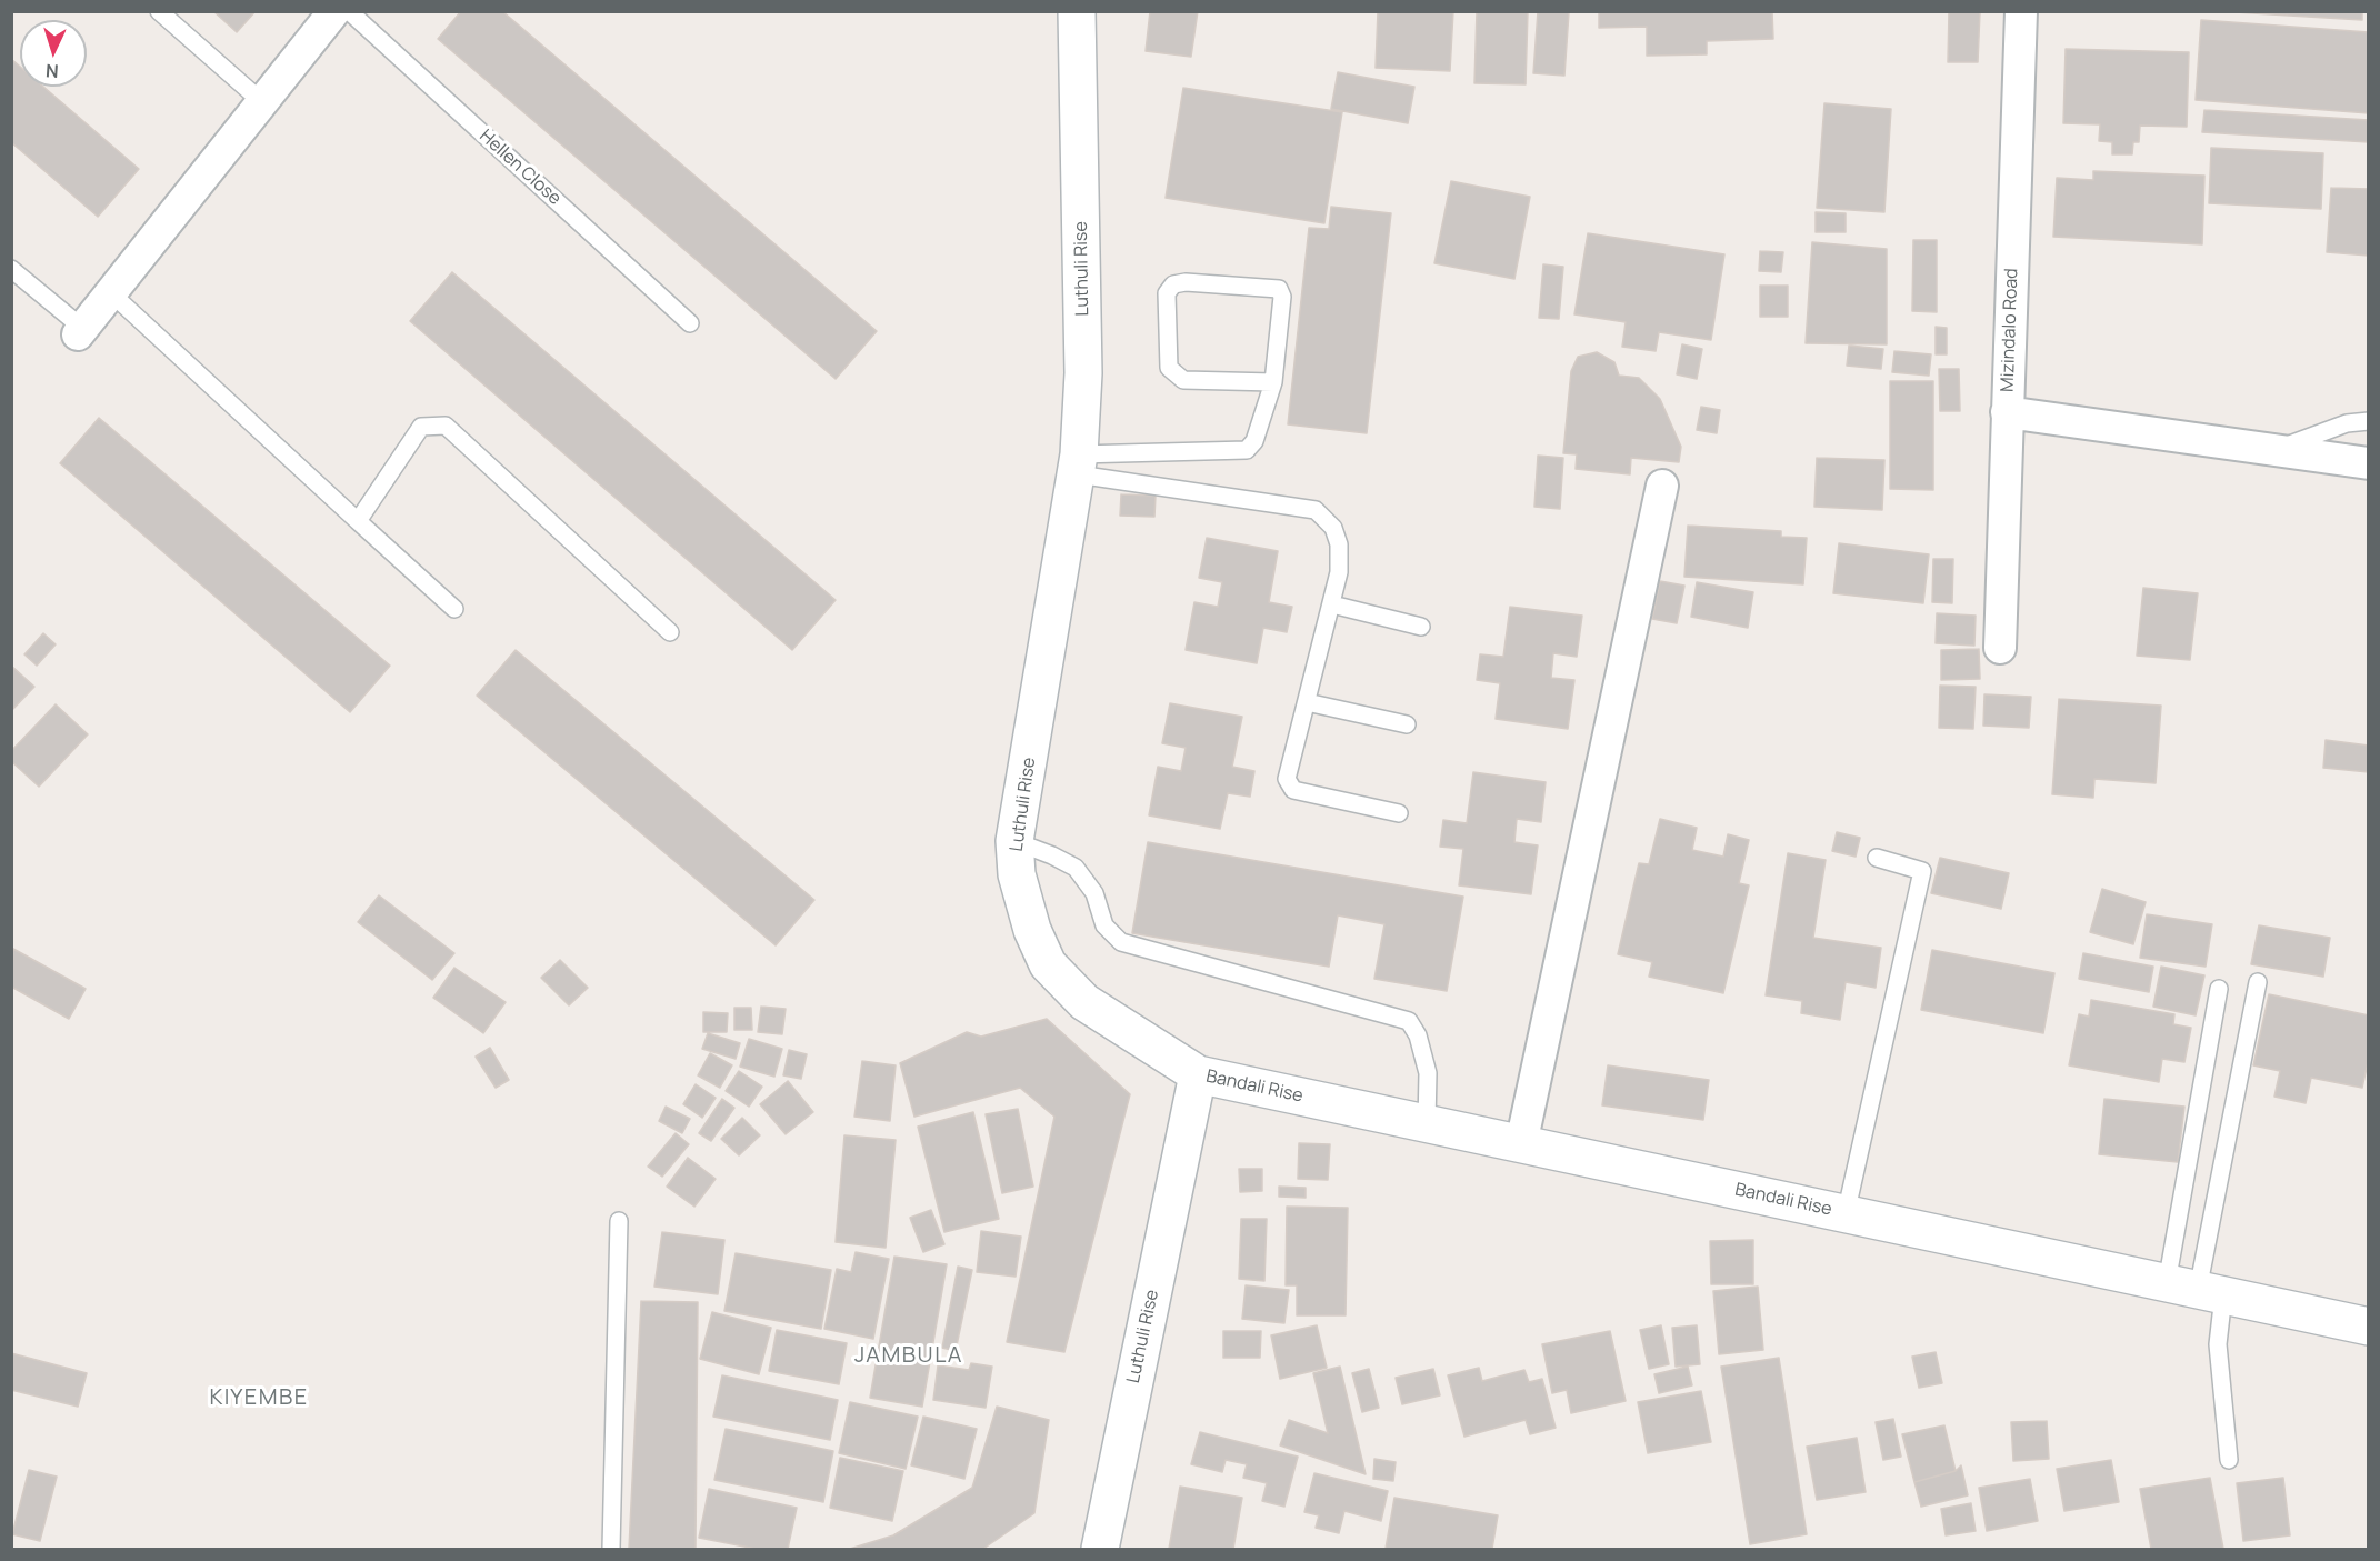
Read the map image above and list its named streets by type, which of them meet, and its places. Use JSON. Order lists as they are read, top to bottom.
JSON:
{
  "streets": {
    "street": ["Luthuli Rise", "Mizindalo Road", "Bandali Rise"],
    "lane": ["Hellen Close"]
  },
  "crossings": [
    ["Luthuli Rise", "Bandali Rise"]
  ],
  "districts": ["JAMBULA", "KIYEMBE"],
  "north": "bottom"
}
